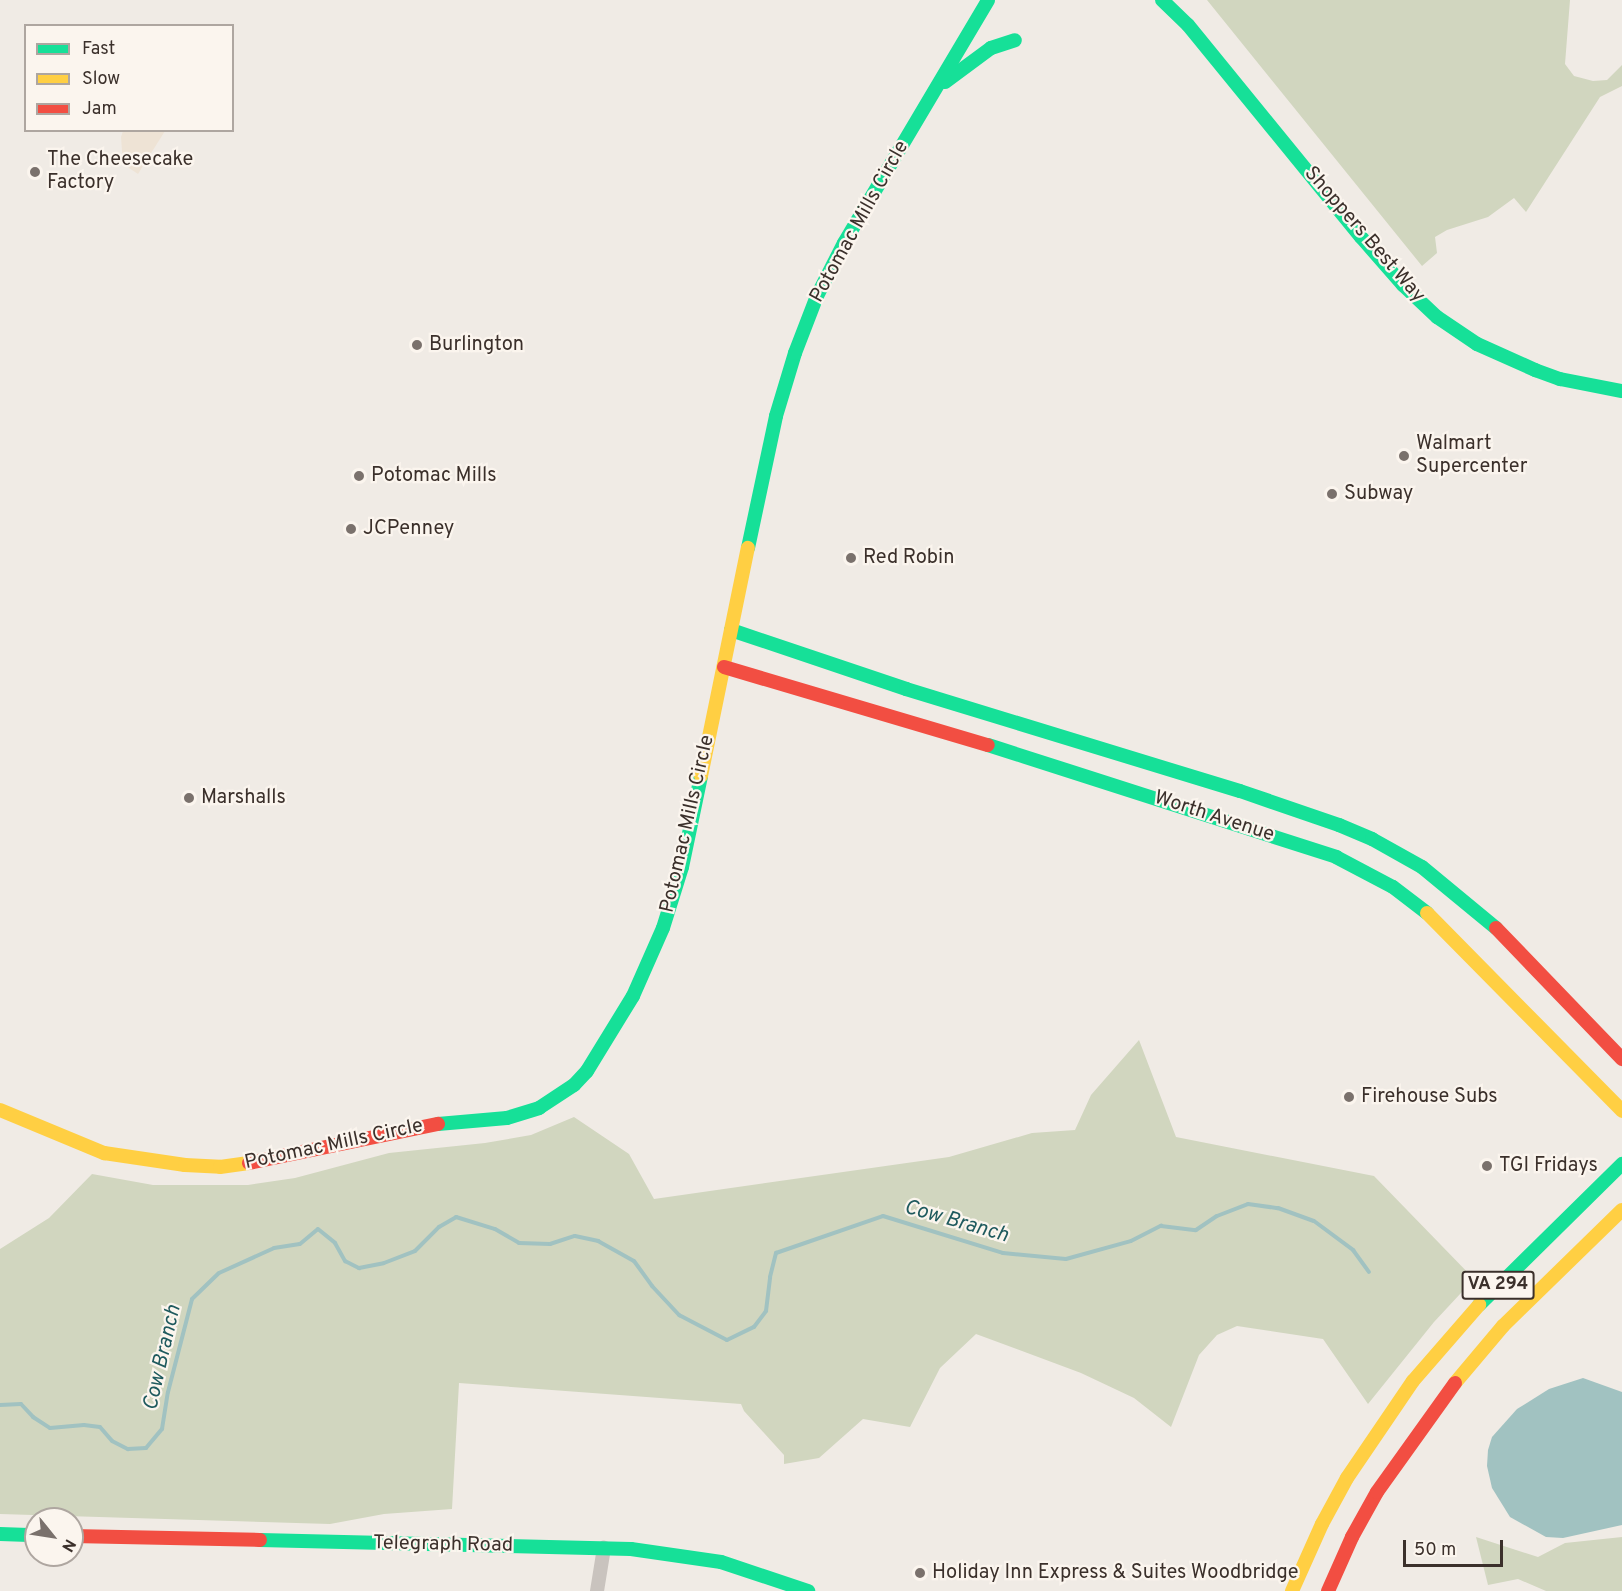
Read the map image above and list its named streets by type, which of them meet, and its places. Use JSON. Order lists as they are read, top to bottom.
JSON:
{
  "streets": {
    "main road": [
      "Potomac Mills Circle",
      "Shoppers Best Way",
      "Worth Avenue",
      "VA 294",
      "Telegraph Road"
    ]
  },
  "crossings": [
    ["Potomac Mills Circle", "Worth Avenue"]
  ],
  "water": ["Cow Branch"],
  "places": [
    "The Cheesecake Factory",
    "Burlington",
    "Walmart Supercenter",
    "Potomac Mills",
    "Subway",
    "JCPenney",
    "Red Robin",
    "Marshalls",
    "Firehouse Subs",
    "TGI Fridays",
    "Holiday Inn Express & Suites Woodbridge"
  ],
  "legend": ["Fast", "Slow", "Jam"],
  "scale_bar": "50 m",
  "north": "bottom right"
}
